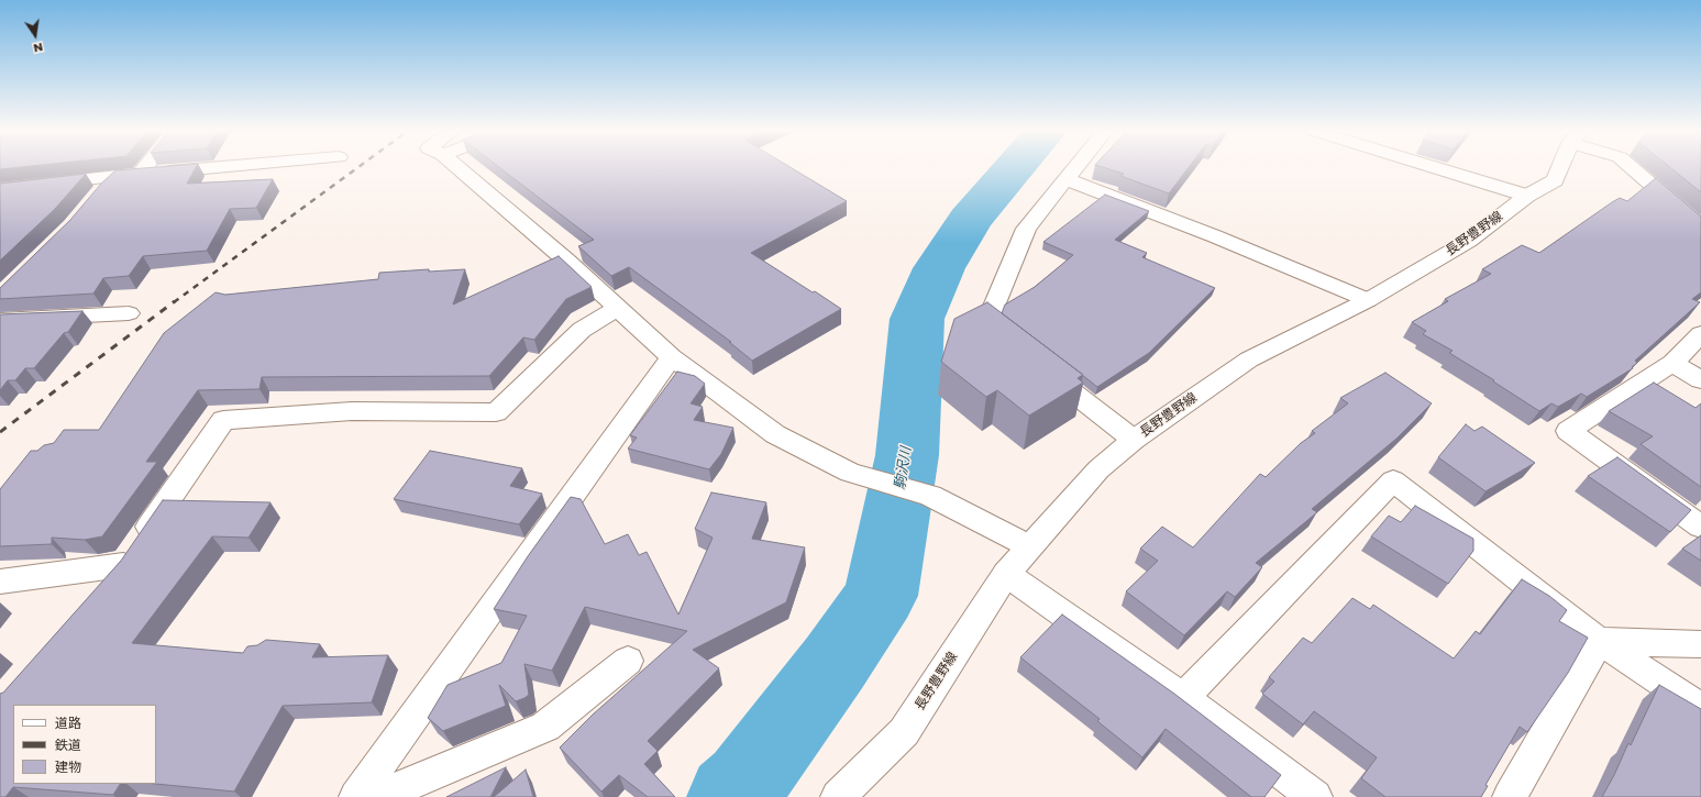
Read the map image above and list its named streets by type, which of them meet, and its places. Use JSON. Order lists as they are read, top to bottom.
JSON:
{
  "streets": {
    "street": ["長野豊野線"]
  },
  "water": ["駒沢川"],
  "legend": ["道路", "鉄道", "建物"],
  "north": "bottom"
}
